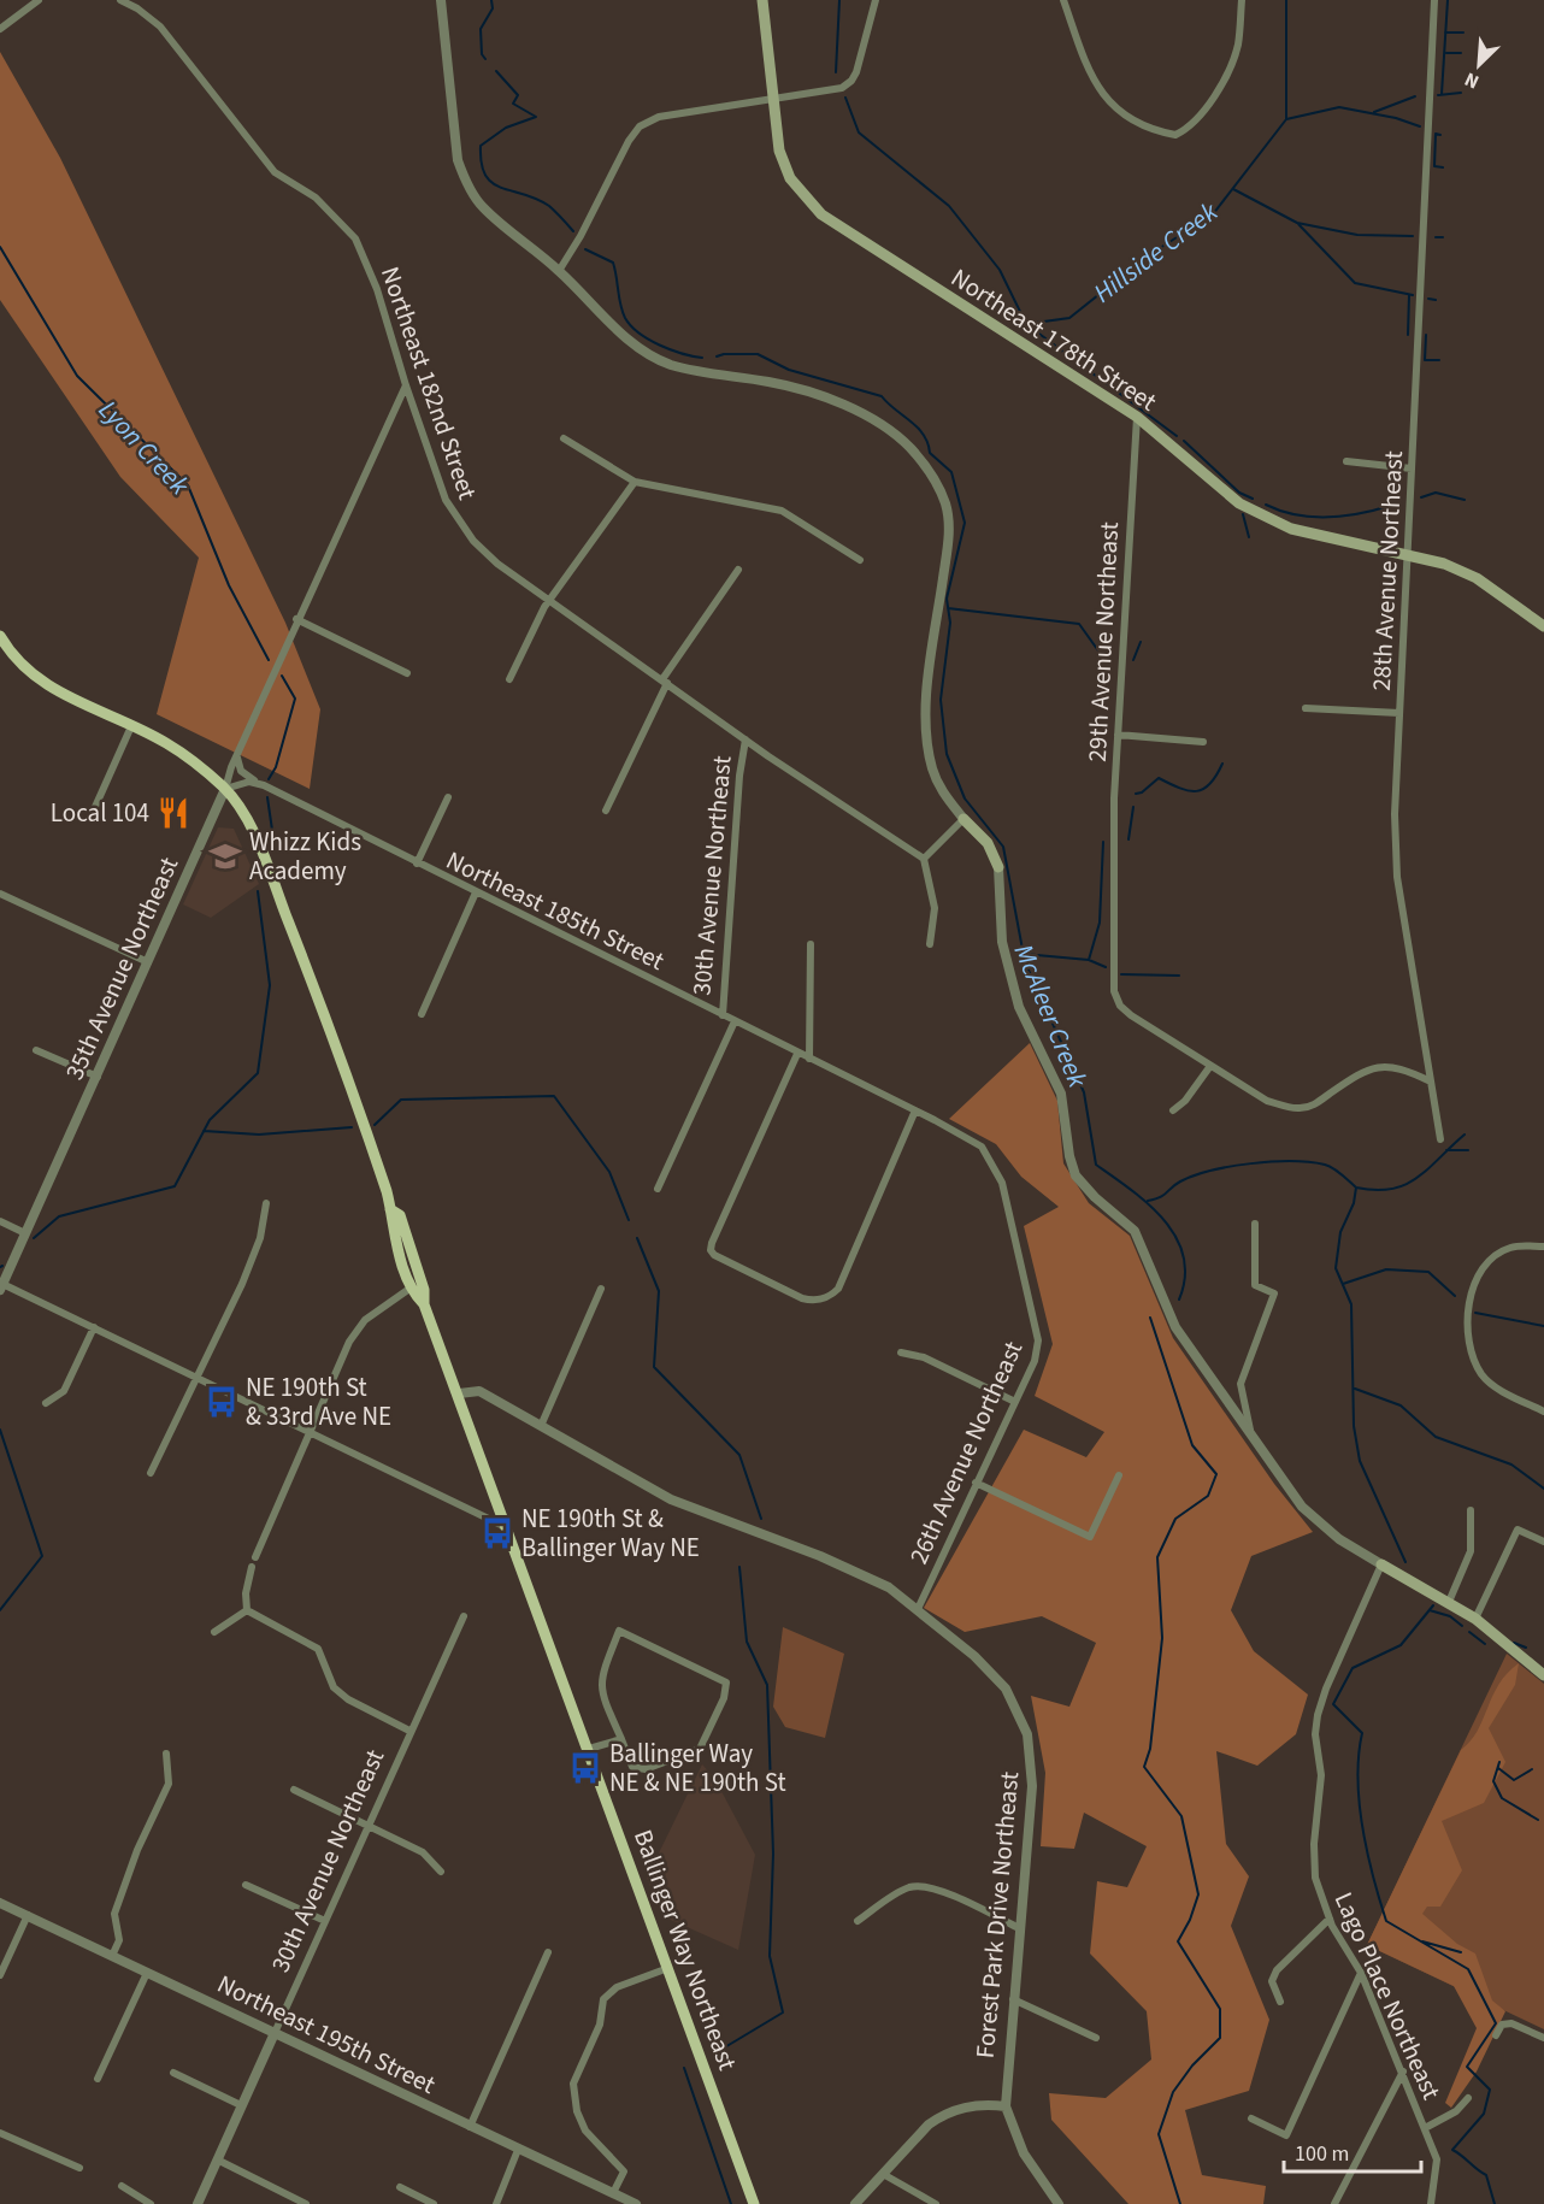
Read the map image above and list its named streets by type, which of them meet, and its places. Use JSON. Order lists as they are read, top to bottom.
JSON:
{
  "streets": {
    "main road": ["Northeast 178th Street", "Ballinger Way Northeast"],
    "street": [
      "Northeast 182nd Street",
      "28th Avenue Northeast",
      "29th Avenue Northeast",
      "30th Avenue Northeast",
      "Northeast 185th Street",
      "35th Avenue Northeast",
      "26th Avenue Northeast",
      "Forest Park Drive Northeast",
      "Lago Place Northeast",
      "Northeast 195th Street"
    ]
  },
  "crossings": [
    ["Northeast 178th Street", "28th Avenue Northeast"],
    ["Northeast 178th Street", "29th Avenue Northeast"],
    ["Northeast 182nd Street", "30th Avenue Northeast"],
    ["Northeast 182nd Street", "35th Avenue Northeast"],
    ["30th Avenue Northeast", "Northeast 185th Street"],
    ["30th Avenue Northeast", "Northeast 195th Street"],
    ["Northeast 185th Street", "26th Avenue Northeast"],
    ["26th Avenue Northeast", "Forest Park Drive Northeast"],
    ["Forest Park Drive Northeast", "Ballinger Way Northeast"]
  ],
  "water": ["Hillside Creek", "Lyon Creek", "McAleer Creek"],
  "places": {
    "restaurant": ["Local 104"],
    "school or university": ["Whizz Kids Academy"],
    "bus stop": ["NE 190th St & 33rd Ave NE", "NE 190th St & Ballinger Way NE", "Ballinger Way NE & NE 190th St"]
  },
  "scale_bar": "100 m",
  "north": "bottom left"
}
